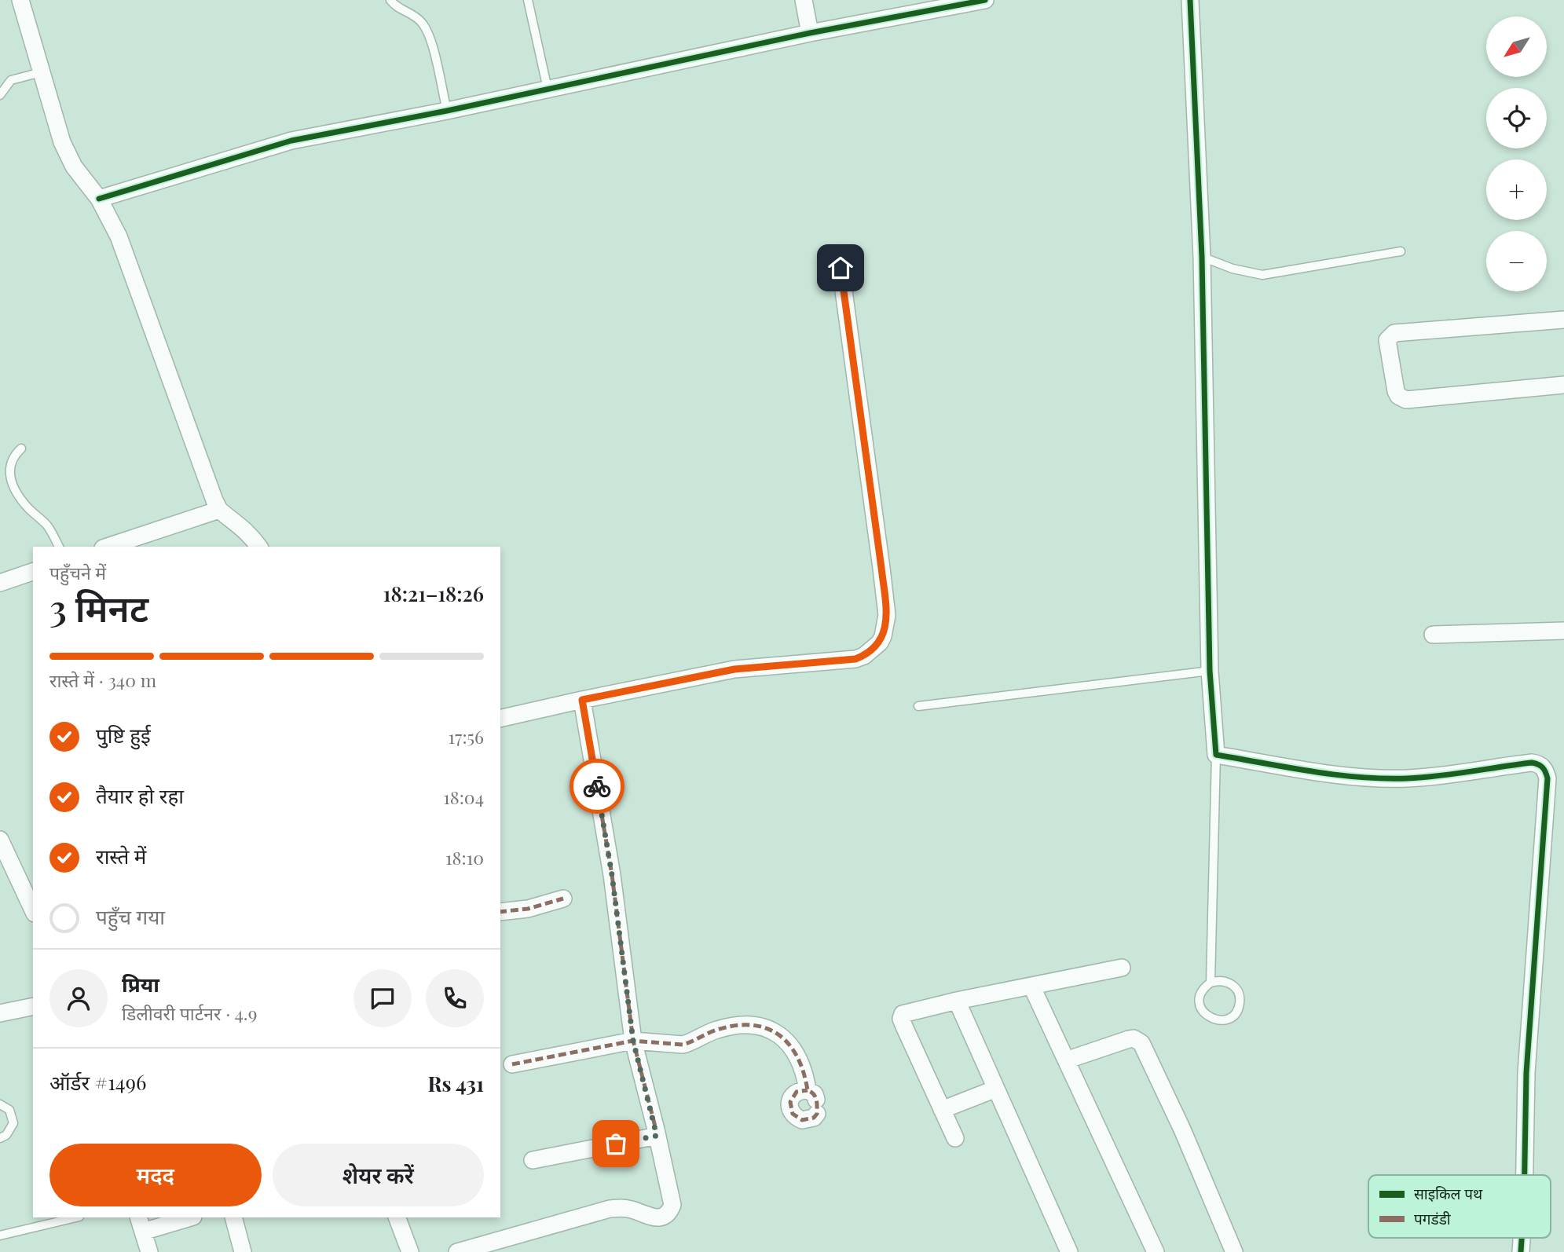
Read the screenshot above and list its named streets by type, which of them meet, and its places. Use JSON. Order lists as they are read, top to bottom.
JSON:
{
  "legend": ["साइकिल पथ", "पगडंडी"],
  "north": "bottom left",
  "page": {
    "map_buttons": ["+", "−"],
    "heading": ["3 मिनट", "पहुँचने में", "18:21–18:26"],
    "panel": [
      "प्रिया",
      "डिलीवरी पार्टनर · 4.9",
      "ऑर्डर #1496",
      "Rs 431"
    ],
    "bar": "रास्ते में · 340 m",
    "list": [
      ["पुष्टि हुई", "17:56"],
      ["तैयार हो रहा", "18:04"],
      ["रास्ते में", "18:10"],
      "पहुँच गया"
    ],
    "buttons": ["मदद", "शेयर करें"]
  }
}
